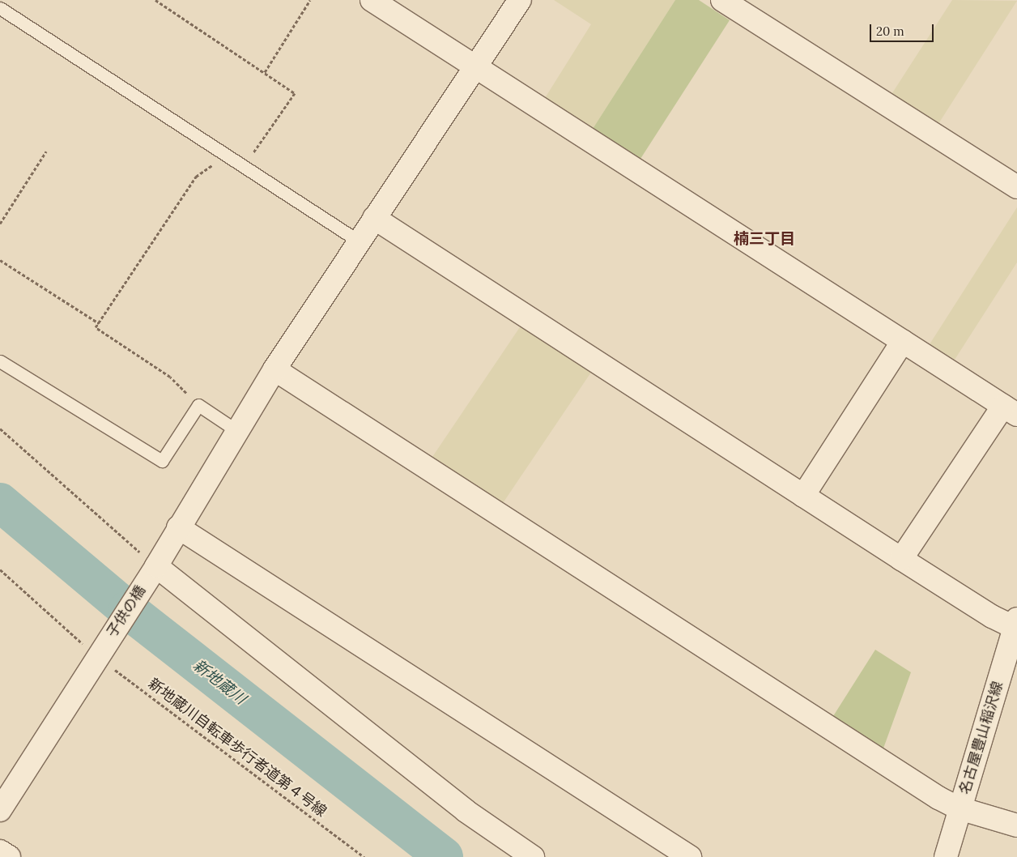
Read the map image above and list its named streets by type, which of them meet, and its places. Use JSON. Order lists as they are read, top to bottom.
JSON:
{
  "streets": {
    "street": ["子供の橋", "名古屋豊山稲沢線"],
    "path": ["新地蔵川自転車歩行者道第４号線"]
  },
  "crossings": [
    ["子供の橋", "新地蔵川自転車歩行者道第４号線"]
  ],
  "districts": ["楠三丁目"],
  "water": ["新地蔵川"],
  "scale_bar": "20 m"
}
